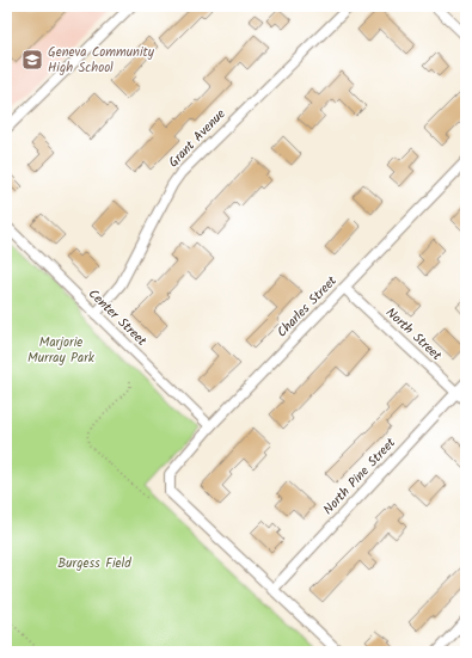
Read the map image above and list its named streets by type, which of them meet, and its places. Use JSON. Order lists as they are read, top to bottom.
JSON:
{
  "streets": {
    "street": [
      "Grant Avenue",
      "Charles Street",
      "Center Street",
      "North Street",
      "North Pine Street"
    ]
  },
  "crossings": [
    ["Grant Avenue", "Center Street"],
    ["Charles Street", "Center Street"],
    ["Charles Street", "North Street"],
    ["Charles Street", "North Pine Street"],
    ["North Street", "North Pine Street"]
  ],
  "parks": ["Marjorie Murray Park", "Burgess Field"],
  "places": {
    "school or university": ["Geneva Community High School"]
  }
}
